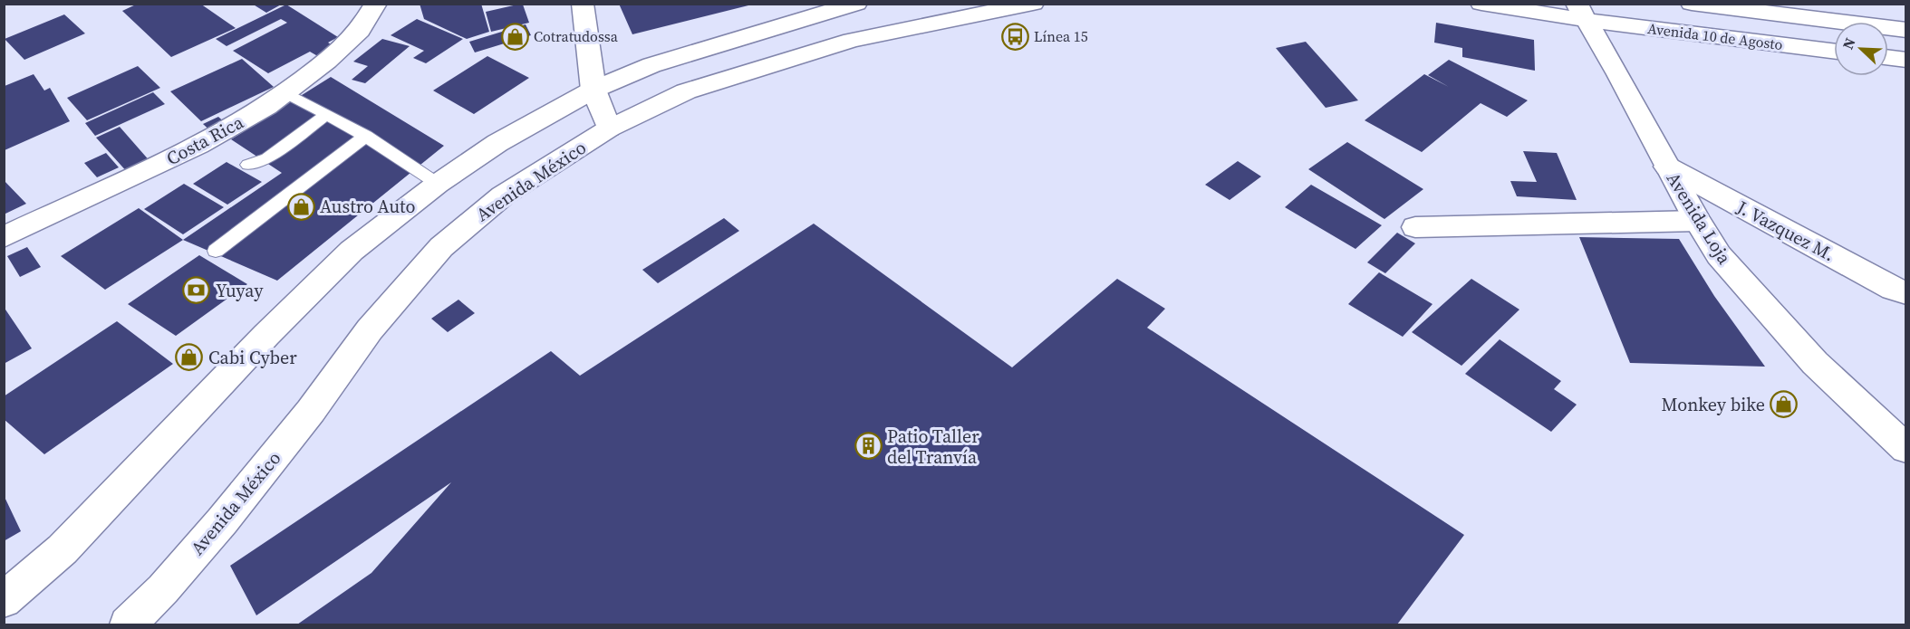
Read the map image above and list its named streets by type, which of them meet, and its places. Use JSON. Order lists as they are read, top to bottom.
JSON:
{
  "streets": {
    "main road": [
      "Avenida 10 de Agosto",
      "Costa Rica",
      "Avenida México",
      "Avenida Loja",
      "J. Vazquez M."
    ]
  },
  "crossings": [
    ["Avenida 10 de Agosto", "Avenida Loja"],
    ["Avenida Loja", "J. Vazquez M."]
  ],
  "places": {
    "shop": [
      "Cotratudossa",
      "Austro Auto",
      "Cabi Cyber",
      "Monkey bike"
    ],
    "bus stop": ["Línea 15"],
    "bank": ["Yuyay"],
    "building": ["Patio Taller del Tranvía"]
  },
  "north": "top left"
}
